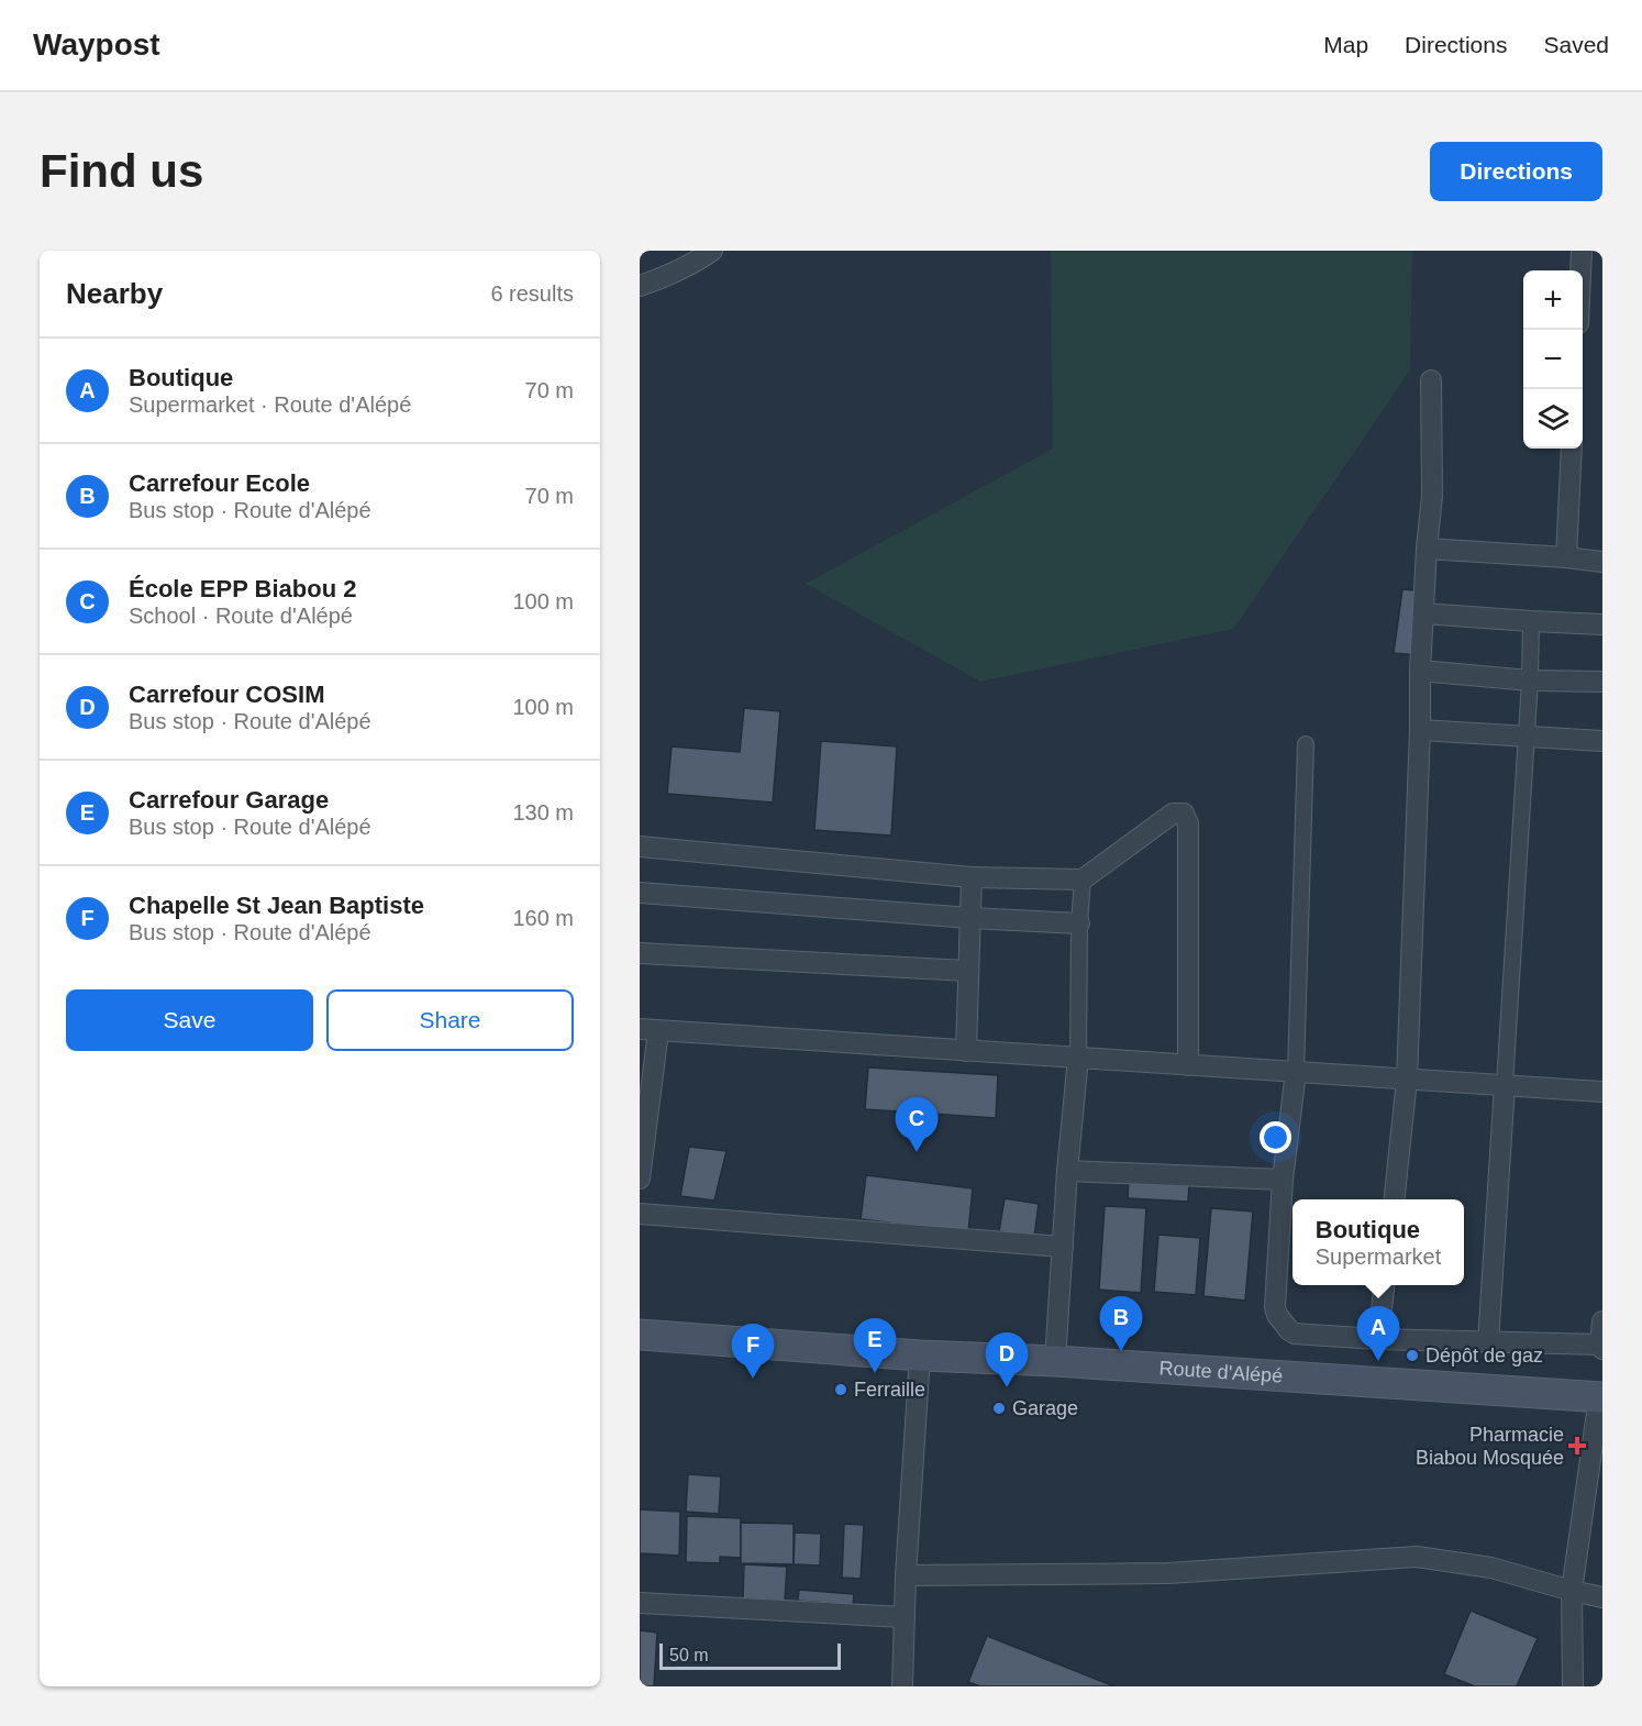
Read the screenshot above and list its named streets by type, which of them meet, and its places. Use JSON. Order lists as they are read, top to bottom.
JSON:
{
  "streets": {
    "main road": ["Route d'Alépé"]
  },
  "places": {
    "other": ["Dépôt de gaz", "Ferraille", "Garage"],
    "health": ["Pharmacie Biabou Mosquée"]
  },
  "scale_bar": "50 m",
  "page": {
    "header": "Waypost",
    "nav": ["Map", "Directions", "Saved"],
    "buttons": [
      "Directions",
      ["Save", "Share"]
    ],
    "title": "Find us",
    "heading": ["Nearby", "6 results"],
    "map_buttons": ["+", "−"],
    "list": [
      {
        "mark": "A",
        "name": "Boutique",
        "note": "Supermarket · Route d'Alépé",
        "value": "70 m"
      },
      {
        "mark": "B",
        "name": "Carrefour Ecole",
        "note": "Bus stop · Route d'Alépé",
        "value": "70 m"
      },
      {
        "mark": "C",
        "name": "École EPP Biabou 2",
        "note": "School · Route d'Alépé",
        "value": "100 m"
      },
      {
        "mark": "D",
        "name": "Carrefour COSIM",
        "note": "Bus stop · Route d'Alépé",
        "value": "100 m"
      },
      {
        "mark": "E",
        "name": "Carrefour Garage",
        "note": "Bus stop · Route d'Alépé",
        "value": "130 m"
      },
      {
        "mark": "F",
        "name": "Chapelle St Jean Baptiste",
        "note": "Bus stop · Route d'Alépé",
        "value": "160 m"
      }
    ],
    "pins": [
      "C",
      "B",
      "A",
      "E",
      "F",
      "D"
    ],
    "popup": ["Boutique", "Supermarket"],
    "scale": "50 m"
  }
}
